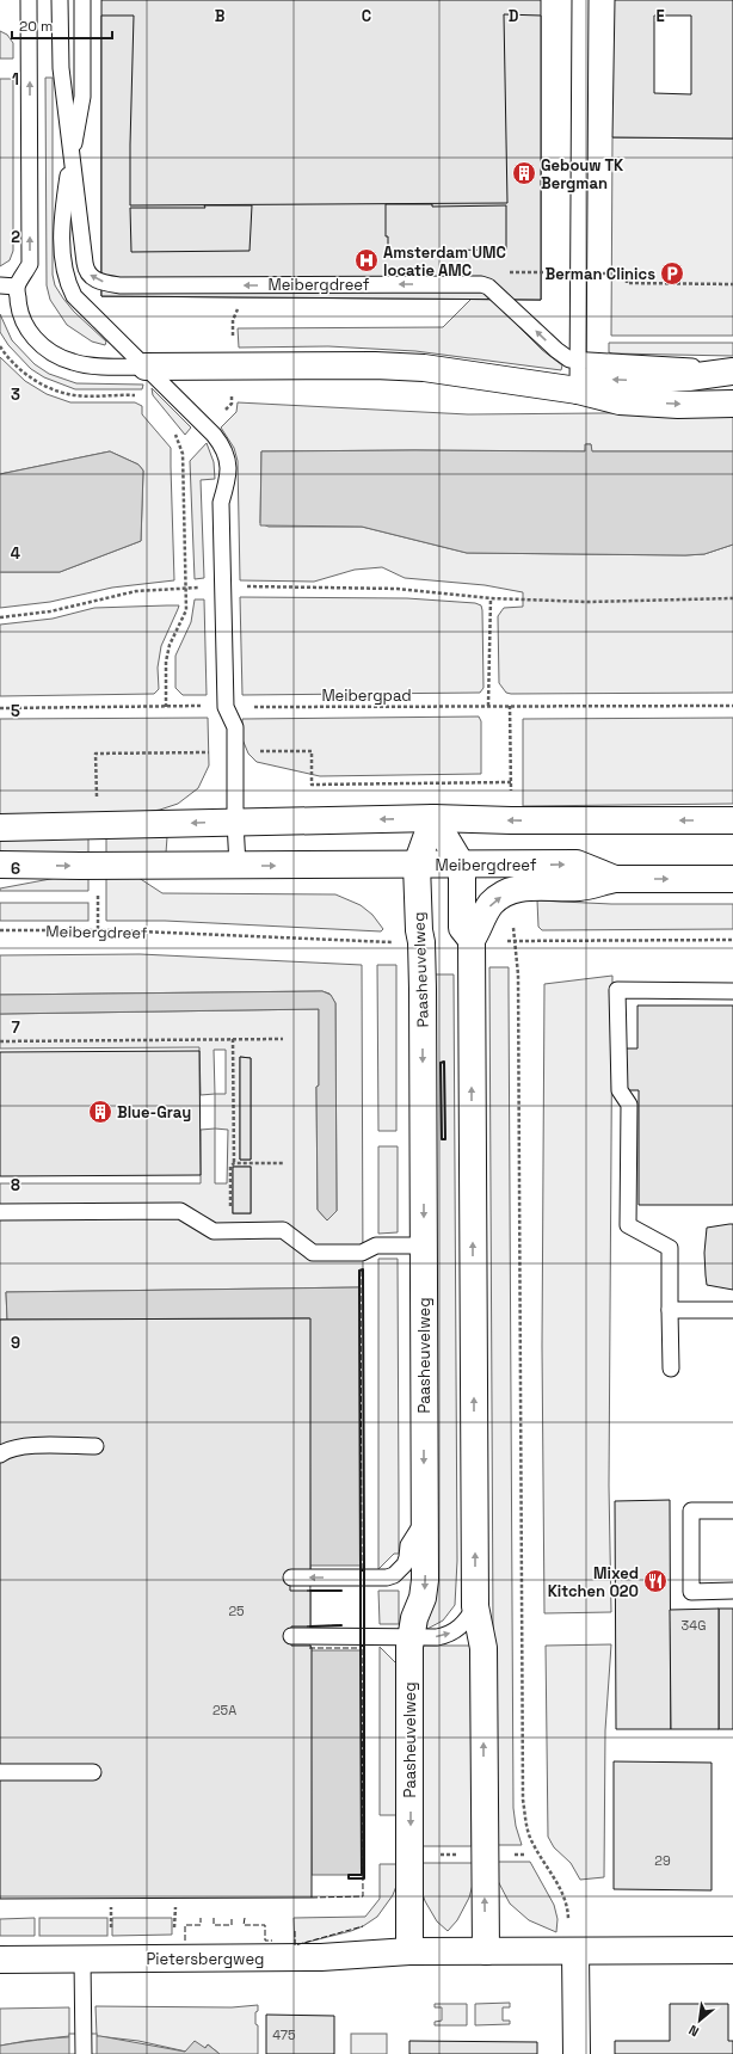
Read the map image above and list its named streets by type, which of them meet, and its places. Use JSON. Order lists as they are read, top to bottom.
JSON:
{
  "streets": {
    "street": ["Meibergdreef", "Paasheuvelweg", "Pietersbergweg"],
    "path": ["Meibergpad"]
  },
  "crossings": [
    ["Meibergdreef", "Meibergpad"],
    ["Meibergdreef", "Paasheuvelweg"],
    ["Paasheuvelweg", "Pietersbergweg"]
  ],
  "places": {
    "building": ["Gebouw TK Bergman", "Blue-Gray"],
    "hospital": ["Amsterdam UMC locatie AMC"],
    "parking": ["Berman Clinics"],
    "restaurant": ["Mixed Kitchen 020"]
  },
  "house_numbers": [
    "25",
    "34G",
    "25A",
    "29",
    "475"
  ],
  "scale_bar": "20 m",
  "north": "bottom left",
  "grid": {
    "columns": [
      "B",
      "C",
      "D",
      "E"
    ],
    "rows": [
      "1",
      "2",
      "3",
      "4",
      "5",
      "6",
      "7",
      "8",
      "9"
    ]
  }
}
